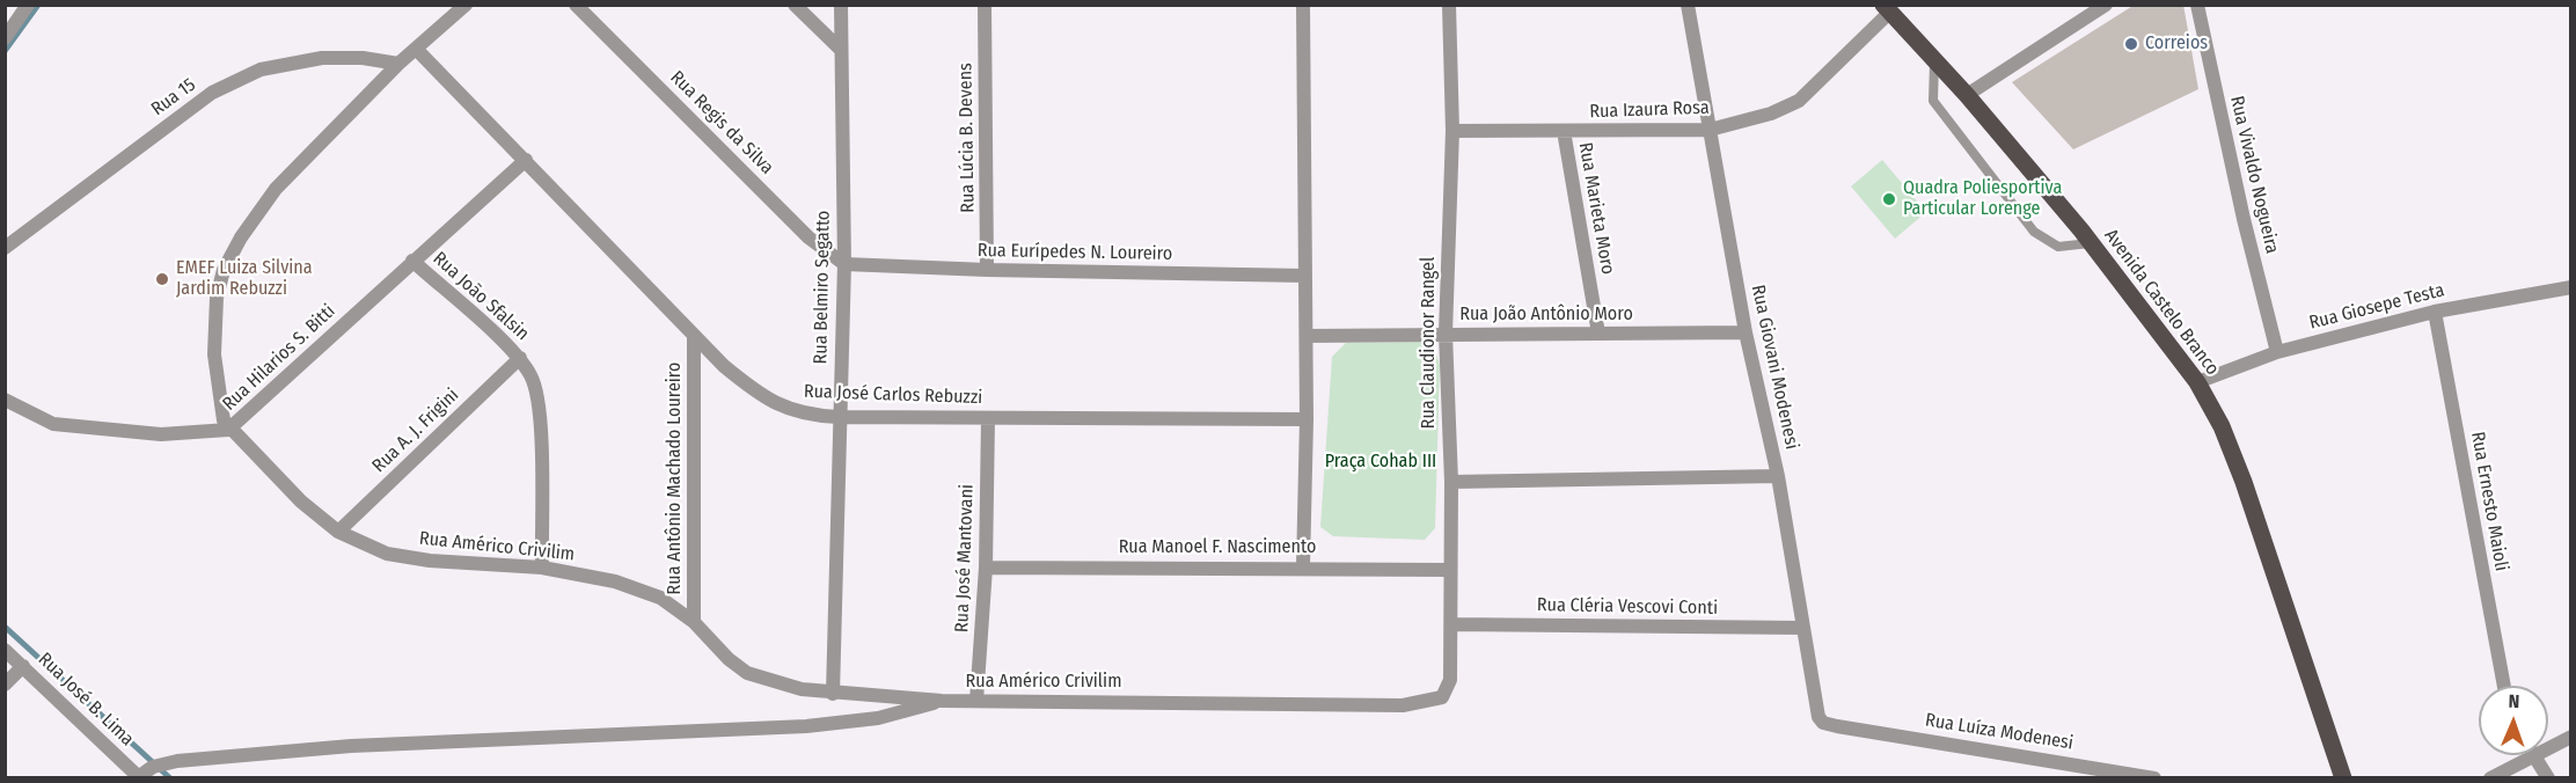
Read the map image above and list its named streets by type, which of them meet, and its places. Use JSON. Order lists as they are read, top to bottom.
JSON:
{
  "streets": {
    "main road": ["Avenida Castelo Branco"],
    "street": [
      "Rua 15",
      "Rua Izaura Rosa",
      "Rua Regis da Silva",
      "Rua Lúcia B. Devens",
      "Rua Vivaldo Nogueira",
      "Rua Marieta Moro",
      "Rua Eurípedes N. Loureiro",
      "Rua Belmiro Segatto",
      "Rua João Sfalsin",
      "Rua Giosepe Testa",
      "Rua João Antônio Moro",
      "Rua Claudionor Rangel",
      "Rua Hilarios S. Bitti",
      "Rua Giovani Modenesi",
      "Rua José Carlos Rebuzzi",
      "Rua A. J. Frigini",
      "Rua Antônio Machado Loureiro",
      "Rua Ernesto Maioli",
      "Rua Américo Crivilim",
      "Rua Manoel F. Nascimento",
      "Rua José Mantovani",
      "Rua Cléria Vescovi Conti",
      "Rua José B. Lima",
      "Rua Luíza Modenesi"
    ]
  },
  "crossings": [
    ["Rua Izaura Rosa", "Rua Marieta Moro"],
    ["Rua Izaura Rosa", "Avenida Castelo Branco"],
    ["Rua Izaura Rosa", "Rua Claudionor Rangel"],
    ["Rua Izaura Rosa", "Rua Giovani Modenesi"],
    ["Rua Regis da Silva", "Rua Eurípedes N. Loureiro"],
    ["Rua Regis da Silva", "Rua Belmiro Segatto"],
    ["Rua Lúcia B. Devens", "Rua Eurípedes N. Loureiro"],
    ["Rua Vivaldo Nogueira", "Rua Giosepe Testa"],
    ["Rua Marieta Moro", "Rua João Antônio Moro"],
    ["Rua Eurípedes N. Loureiro", "Rua Belmiro Segatto"],
    ["Rua Belmiro Segatto", "Rua José Carlos Rebuzzi"],
    ["Rua Belmiro Segatto", "Rua Américo Crivilim"],
    ["Rua João Sfalsin", "Rua Hilarios S. Bitti"],
    ["Rua João Sfalsin", "Rua A. J. Frigini"],
    ["Rua João Sfalsin", "Rua Américo Crivilim"],
    ["Avenida Castelo Branco", "Rua Giosepe Testa"],
    ["Rua Giosepe Testa", "Rua Ernesto Maioli"],
    ["Rua João Antônio Moro", "Rua Claudionor Rangel"],
    ["Rua João Antônio Moro", "Rua Giovani Modenesi"],
    ["Rua Claudionor Rangel", "Rua Américo Crivilim"],
    ["Rua Claudionor Rangel", "Rua Manoel F. Nascimento"],
    ["Rua Claudionor Rangel", "Rua Cléria Vescovi Conti"],
    ["Rua Hilarios S. Bitti", "Rua José Carlos Rebuzzi"],
    ["Rua Hilarios S. Bitti", "Rua Américo Crivilim"],
    ["Rua Giovani Modenesi", "Rua Cléria Vescovi Conti"],
    ["Rua Giovani Modenesi", "Rua Luíza Modenesi"],
    ["Rua José Carlos Rebuzzi", "Rua Antônio Machado Loureiro"],
    ["Rua José Carlos Rebuzzi", "Rua José Mantovani"],
    ["Rua A. J. Frigini", "Rua Américo Crivilim"],
    ["Rua Antônio Machado Loureiro", "Rua Américo Crivilim"],
    ["Rua Américo Crivilim", "Rua José Mantovani"],
    ["Rua Manoel F. Nascimento", "Rua José Mantovani"]
  ],
  "parks": ["Praça Cohab III"],
  "places": ["Correios", "Quadra Poliesportiva Particular Lorenge", "EMEF Luiza Silvina Jardim Rebuzzi"],
  "north": "top"
}
